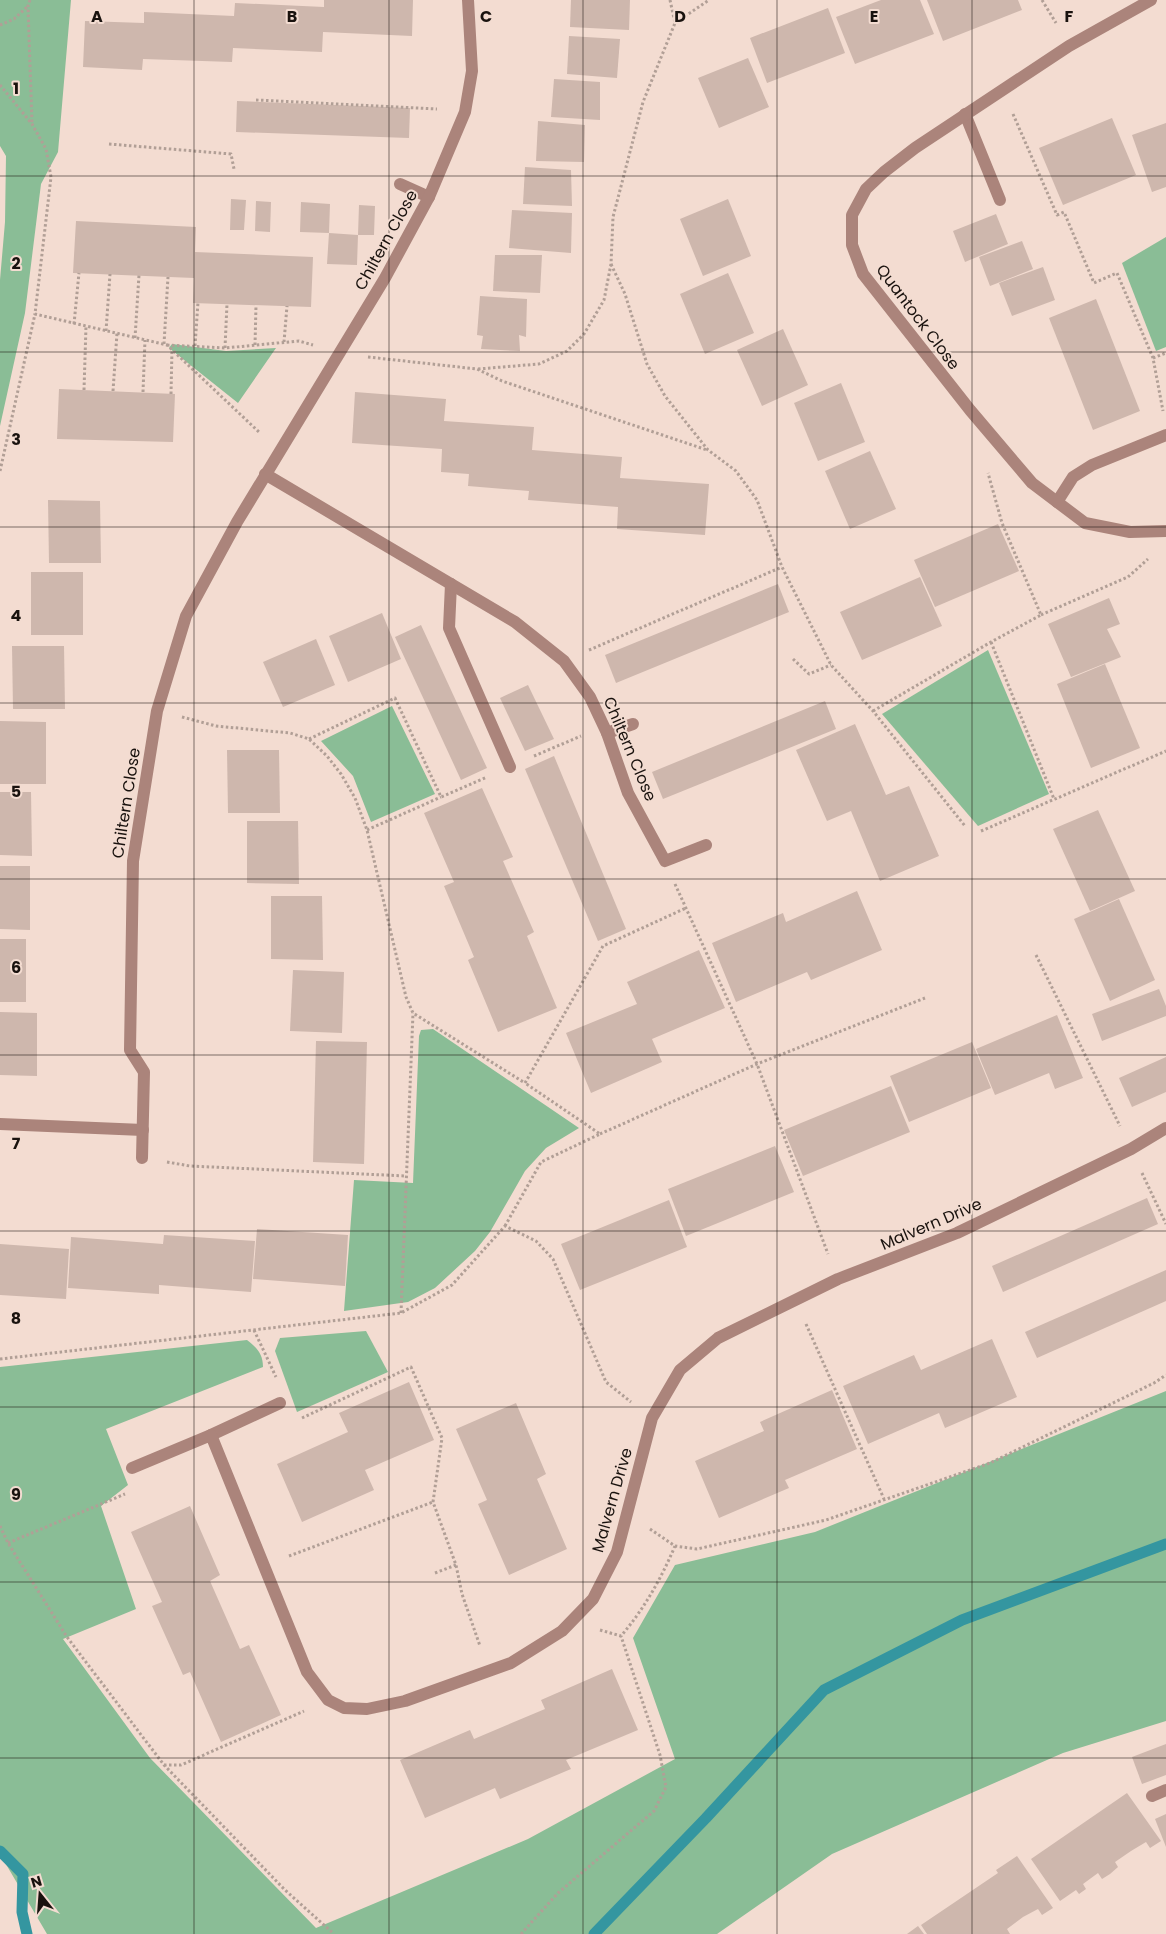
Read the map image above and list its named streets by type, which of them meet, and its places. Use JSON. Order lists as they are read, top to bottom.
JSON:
{
  "streets": {
    "street": ["Chiltern Close", "Quantock Close", "Malvern Drive"]
  },
  "north": "top",
  "grid": {
    "columns": [
      "A",
      "B",
      "C",
      "D",
      "E",
      "F"
    ],
    "rows": [
      "1",
      "2",
      "3",
      "4",
      "5",
      "6",
      "7",
      "8",
      "9"
    ]
  }
}
